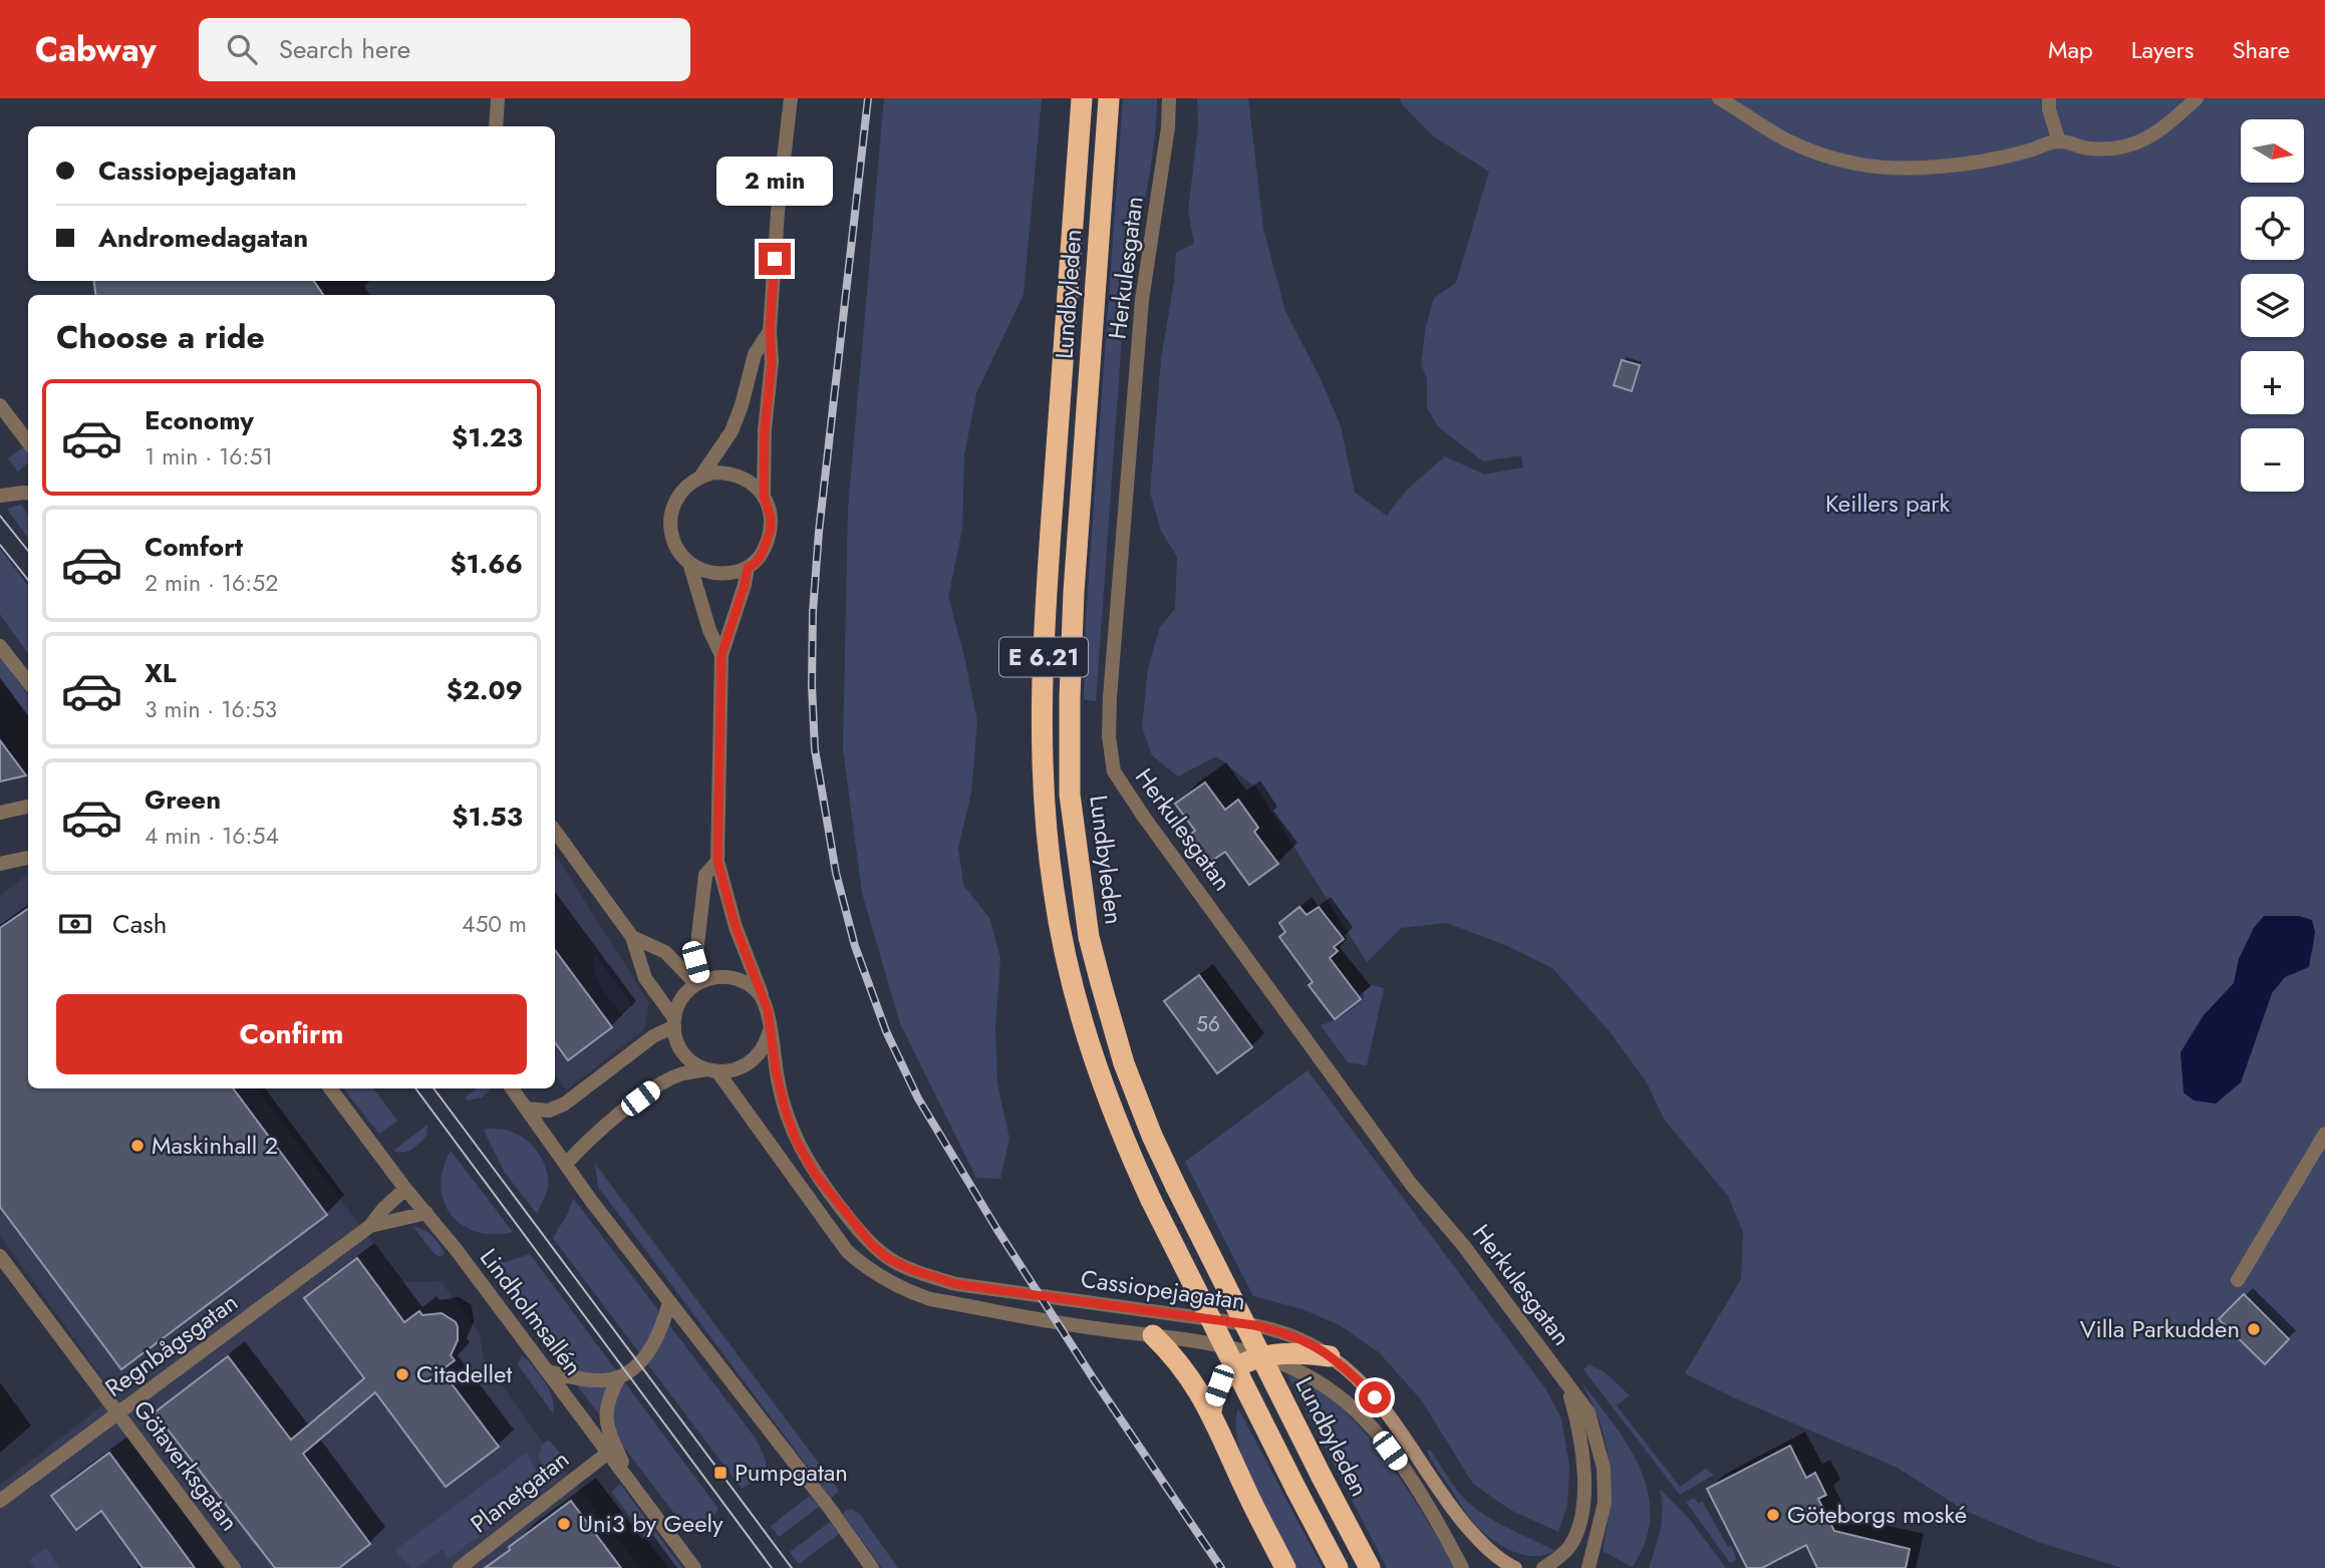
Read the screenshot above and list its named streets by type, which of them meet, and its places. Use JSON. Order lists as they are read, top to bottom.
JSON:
{
  "streets": {
    "highway": ["Lundbyleden", "E 6.21"],
    "street": [
      "Herkulesgatan",
      "Cassiopejagatan",
      "Lindholmsallén",
      "Regnbågsgatan",
      "Götaverksgatan",
      "Planetgatan"
    ]
  },
  "crossings": [
    ["Lindholmsallén", "Regnbågsgatan"],
    ["Lindholmsallén", "Planetgatan"],
    ["Regnbågsgatan", "Götaverksgatan"]
  ],
  "parks": ["Keillers park"],
  "places": {
    "other": [
      "Maskinhall 2",
      "Villa Parkudden",
      "Citadellet",
      "Göteborgs moské",
      "Uni3 by Geely"
    ],
    "transit": ["Pumpgatan"]
  },
  "house_numbers": ["56"],
  "north": "right",
  "page": {
    "header": "Cabway",
    "search": "Search here",
    "nav": ["Map", "Layers", "Share"],
    "map_buttons": ["+", "−"],
    "banner": ["Cassiopejagatan", "Andromedagatan"],
    "bubble": "2 min",
    "heading": "Choose a ride",
    "list": [
      {
        "name": "Economy",
        "note": "1 min · 16:51",
        "value": "$1.23"
      },
      {
        "name": "Comfort",
        "note": "2 min · 16:52",
        "value": "$1.66"
      },
      {
        "name": "XL",
        "note": "3 min · 16:53",
        "value": "$2.09"
      },
      {
        "name": "Green",
        "note": "4 min · 16:54",
        "value": "$1.53"
      }
    ],
    "pay": ["Cash", "450 m"],
    "buttons": "Confirm"
  }
}
